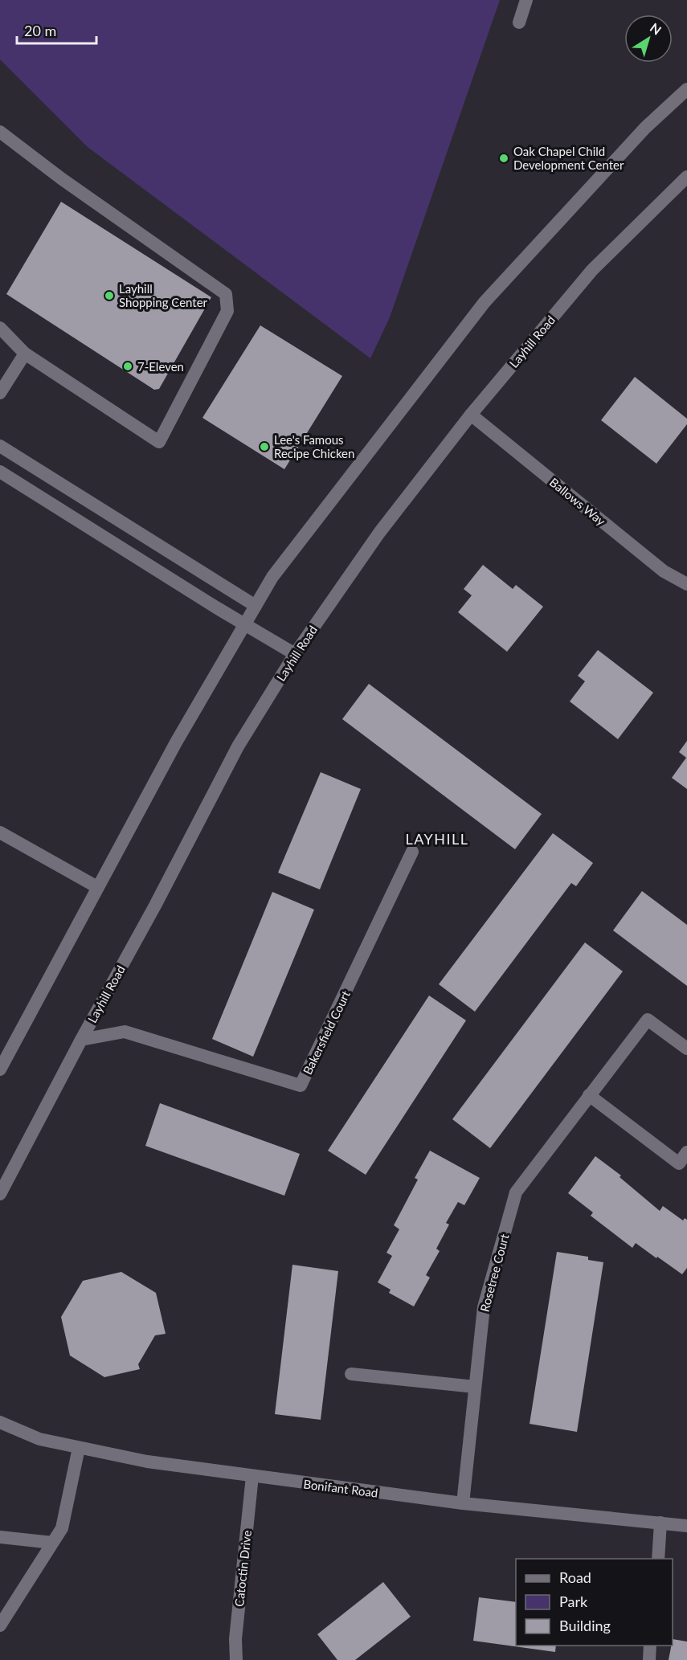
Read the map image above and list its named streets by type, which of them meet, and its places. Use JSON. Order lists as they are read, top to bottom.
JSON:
{
  "streets": {
    "main road": [
      "Layhill Road",
      "Ballows Way",
      "Bakersfield Court",
      "Rosetree Court",
      "Bonifant Road",
      "Catoctin Drive"
    ]
  },
  "crossings": [
    ["Layhill Road", "Ballows Way"],
    ["Layhill Road", "Bakersfield Court"],
    ["Rosetree Court", "Bonifant Road"],
    ["Bonifant Road", "Catoctin Drive"]
  ],
  "districts": ["LAYHILL"],
  "places": [
    "Oak Chapel Child Development Center",
    "Layhill Shopping Center",
    "7-Eleven",
    "Lee's Famous Recipe Chicken"
  ],
  "legend": ["Road", "Park", "Building"],
  "scale_bar": "20 m",
  "north": "top right"
}
